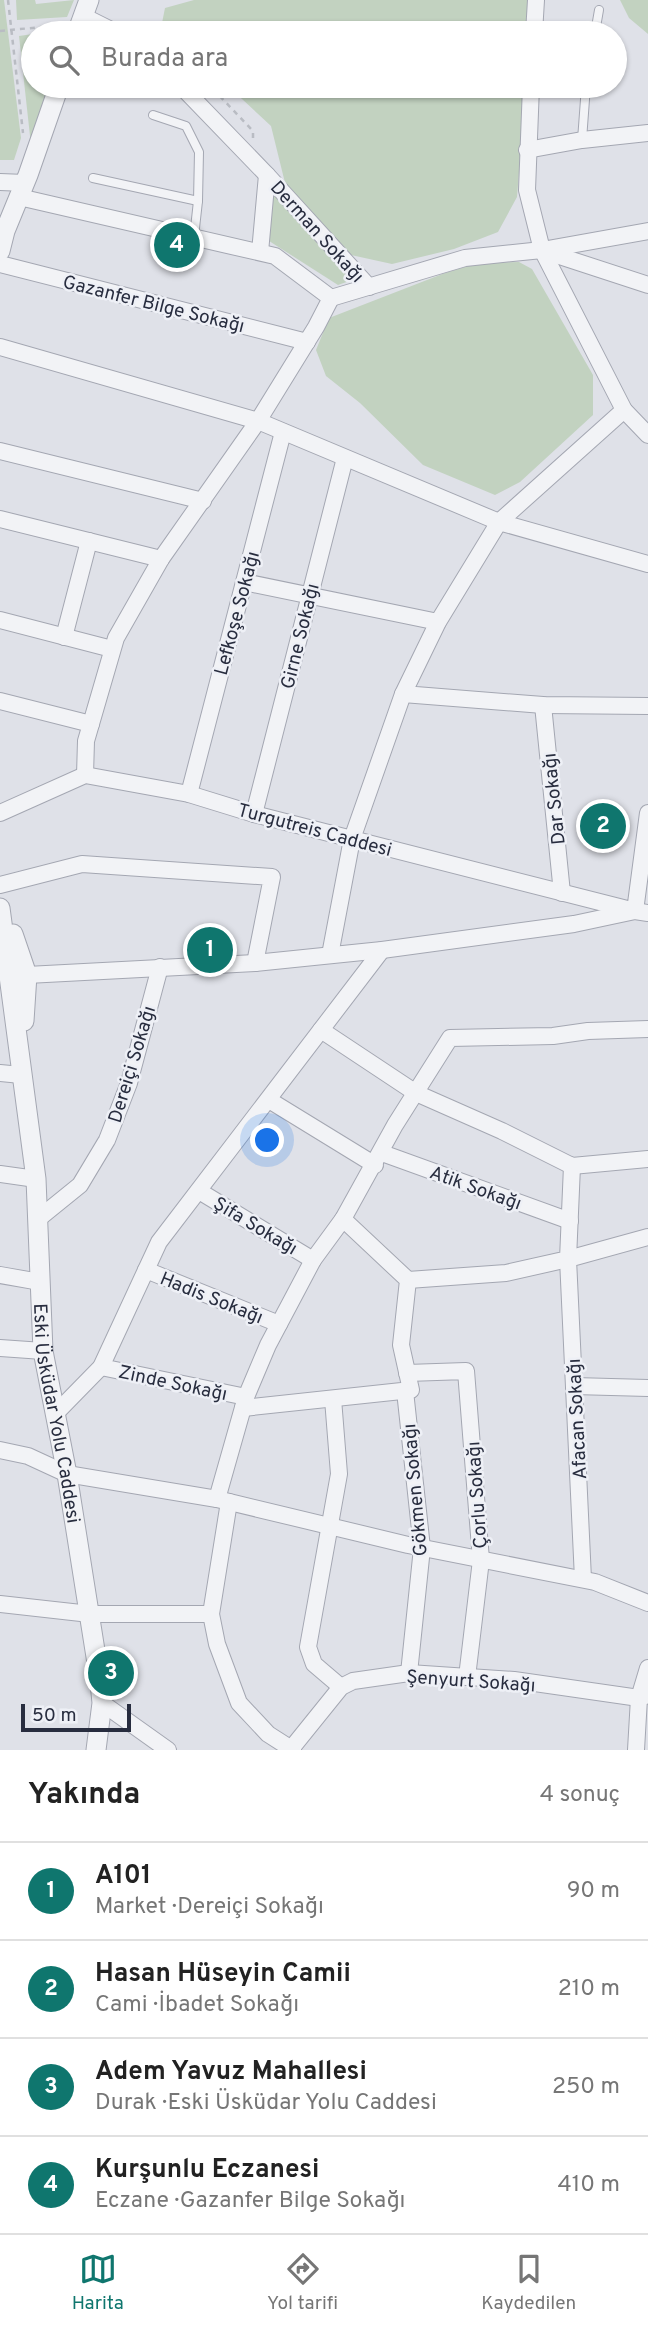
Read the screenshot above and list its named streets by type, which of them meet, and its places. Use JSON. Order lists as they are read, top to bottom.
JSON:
{
  "streets": {
    "street": [
      "Derman Sokağı",
      "Gazanfer Bilge Sokağı",
      "Lefkoşe Sokağı",
      "Girne Sokağı",
      "Dar Sokağı",
      "Turgutreis Caddesi",
      "Dereiçi Sokağı",
      "Atik Sokağı",
      "Şifa Sokağı",
      "Hadis Sokağı",
      "Zinde Sokağı",
      "Eski Üsküdar Yolu Caddesi",
      "Afacan Sokağı",
      "Gökmen Sokağı",
      "Çorlu Sokağı",
      "Şenyurt Sokağı"
    ]
  },
  "crossings": [
    ["Lefkoşe Sokağı", "Turgutreis Caddesi"],
    ["Girne Sokağı", "Turgutreis Caddesi"],
    ["Dar Sokağı", "Turgutreis Caddesi"],
    ["Dereiçi Sokağı", "Eski Üsküdar Yolu Caddesi"],
    ["Atik Sokağı", "Afacan Sokağı"],
    ["Zinde Sokağı", "Gökmen Sokağı"],
    ["Gökmen Sokağı", "Çorlu Sokağı"],
    ["Gökmen Sokağı", "Şenyurt Sokağı"],
    ["Çorlu Sokağı", "Şenyurt Sokağı"]
  ],
  "scale_bar": "50 m",
  "page": {
    "search": "Burada ara",
    "pins": [
      "4",
      "2",
      "1",
      "3"
    ],
    "scale": "50 m",
    "heading": ["Yakında", "4 sonuç"],
    "list": [
      {
        "mark": "1",
        "name": "A101",
        "note": "Market · Dereiçi Sokağı",
        "value": "90 m"
      },
      {
        "mark": "2",
        "name": "Hasan Hüseyin Camii",
        "note": "Cami · İbadet Sokağı",
        "value": "210 m"
      },
      {
        "mark": "3",
        "name": "Adem Yavuz Mahallesi",
        "note": "Durak · Eski Üsküdar Yolu Caddesi",
        "value": "250 m"
      },
      {
        "mark": "4",
        "name": "Kurşunlu Eczanesi",
        "note": "Eczane · Gazanfer Bilge Sokağı",
        "value": "410 m"
      }
    ],
    "nav": ["Harita", "Yol tarifi", "Kaydedilen"]
  }
}
